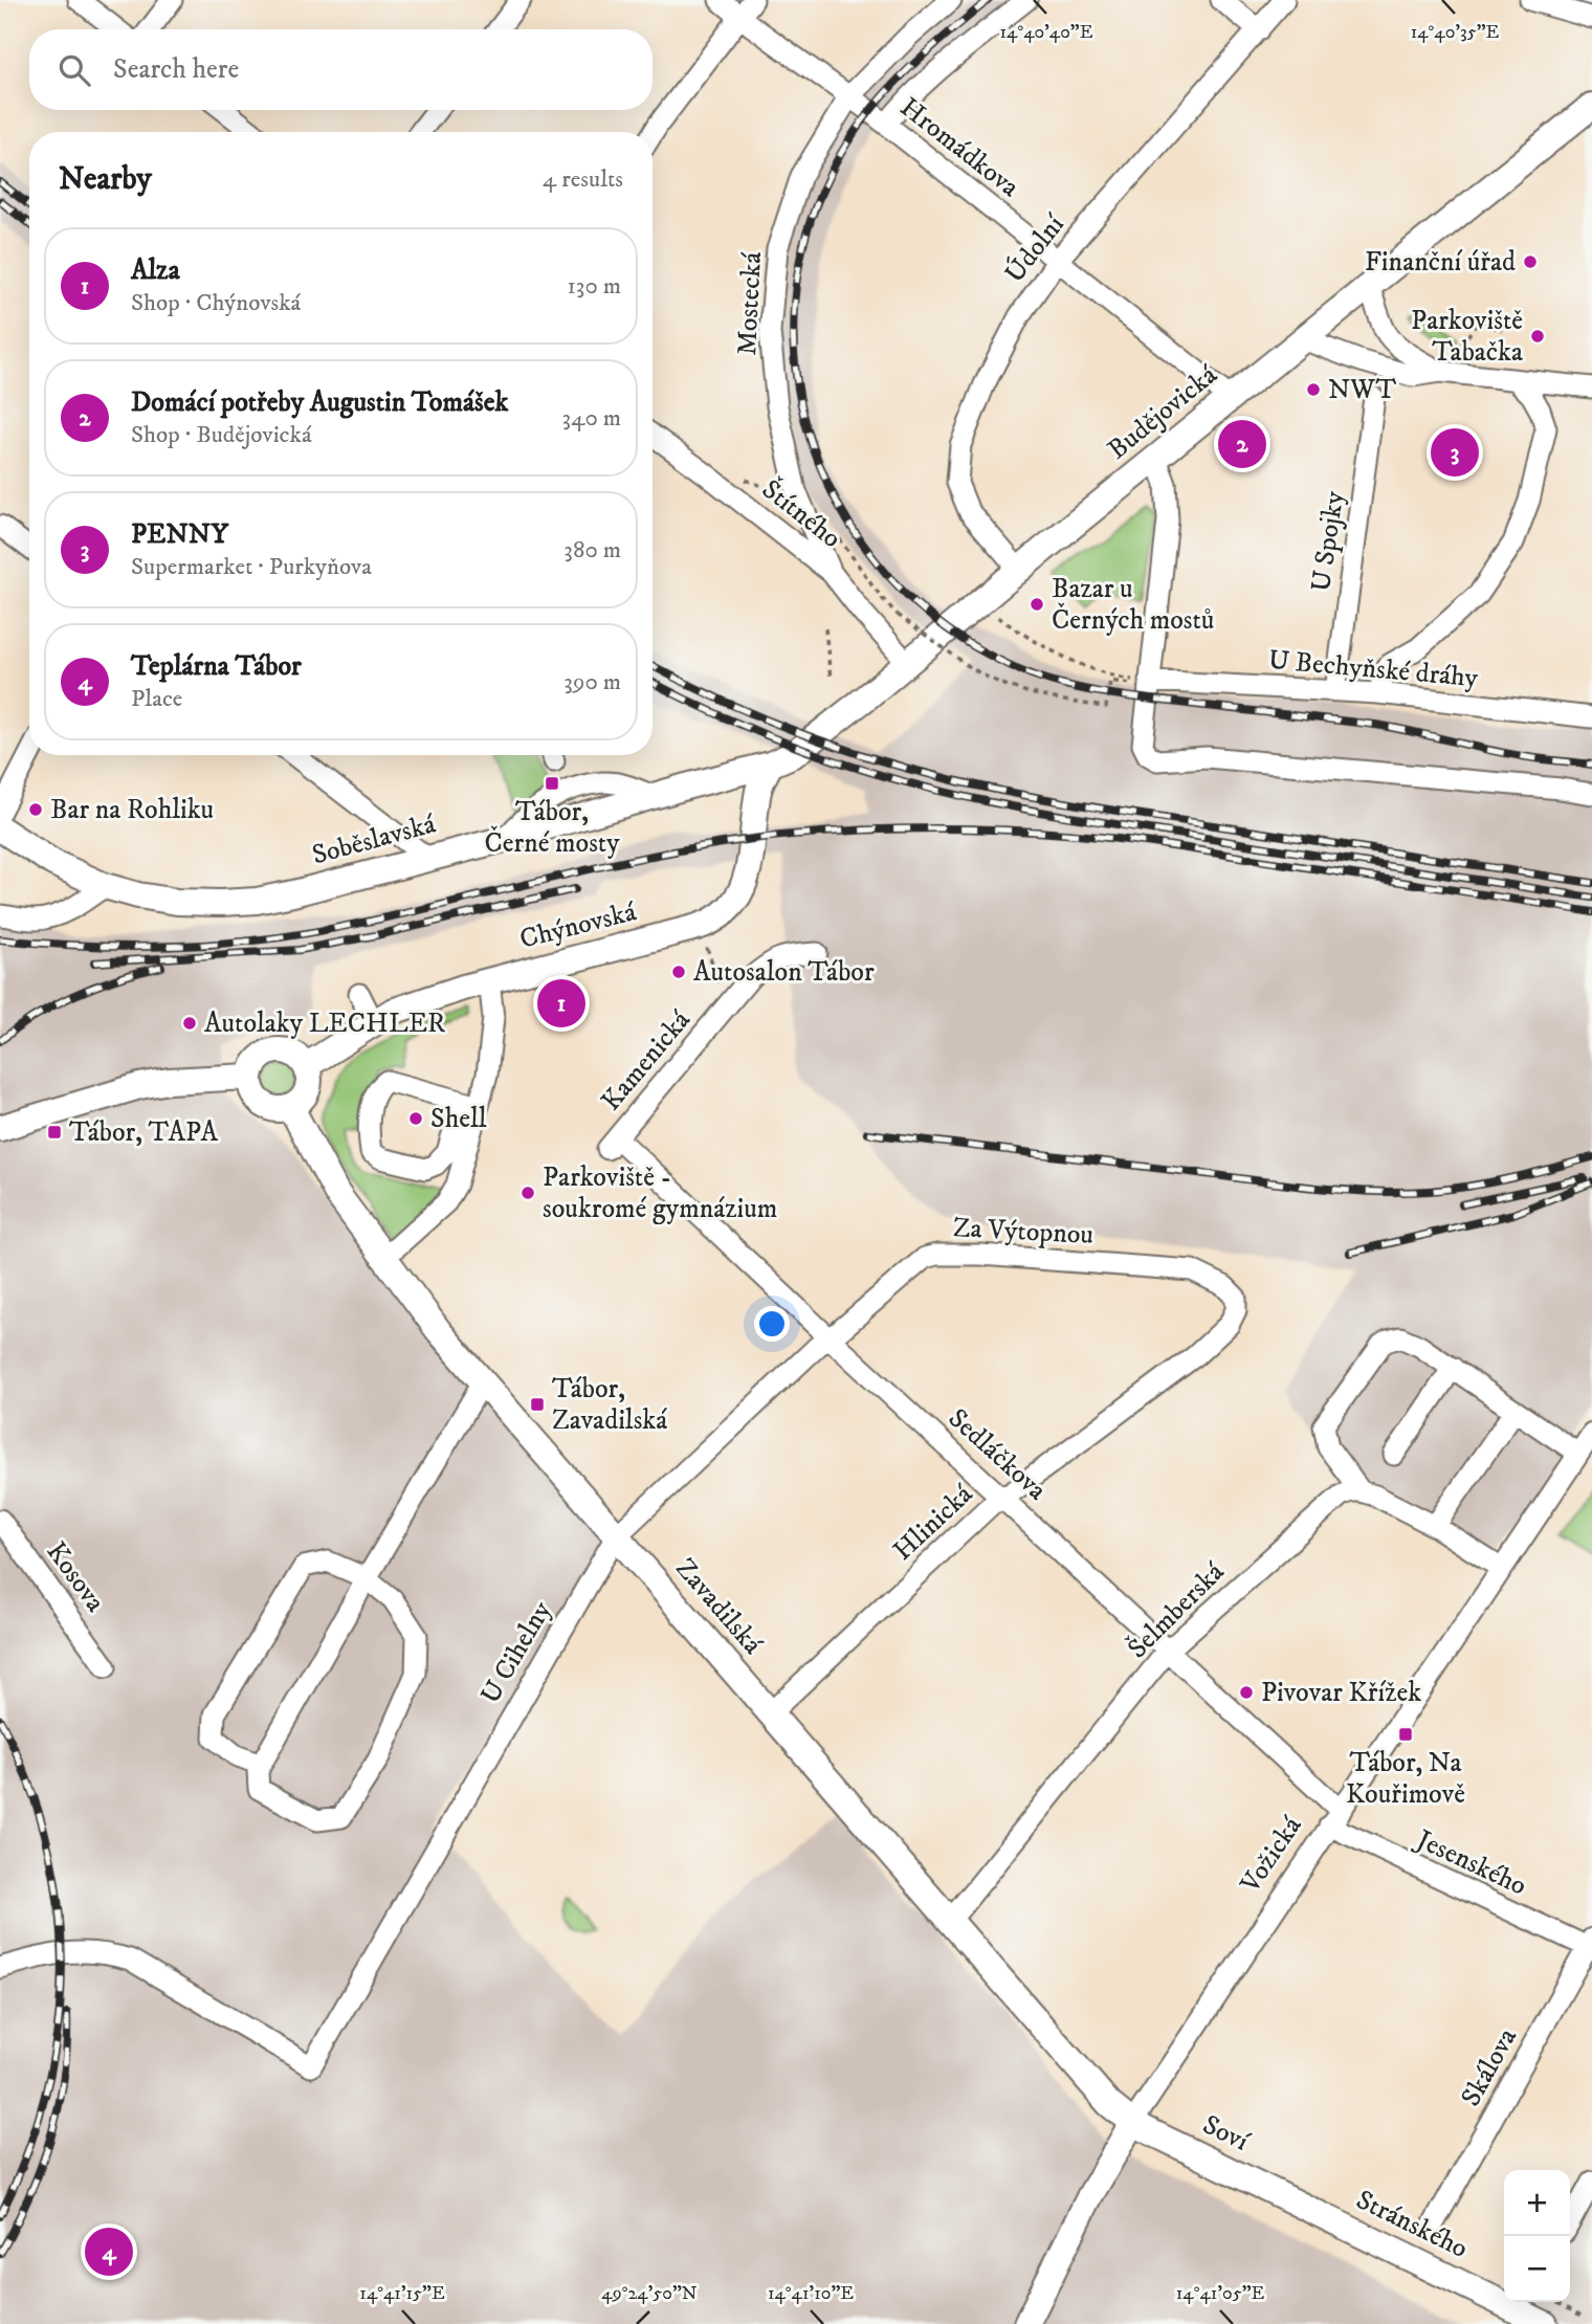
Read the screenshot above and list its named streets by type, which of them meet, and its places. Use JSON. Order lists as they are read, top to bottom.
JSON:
{
  "streets": {
    "main road": [
      "Budějovická",
      "Soběslavská",
      "Chýnovská",
      "Zavadilská",
      "Vožická",
      "Soví",
      "Stránského"
    ],
    "street": [
      "Hromádkova",
      "Údolní",
      "Mostecká",
      "Štítného",
      "U Spojky",
      "U Bechyňské dráhy",
      "Kamenická",
      "Za Výtopnou",
      "Sedláčkova",
      "Hlinická",
      "Kosova",
      "Šelmberská",
      "U Cihelny",
      "Jesenského",
      "Skálova"
    ]
  },
  "crossings": [
    ["Hromádkova", "Údolní"],
    ["Hromádkova", "Mostecká"],
    ["Hromádkova", "Budějovická"],
    ["Údolní", "Budějovická"],
    ["Mostecká", "Štítného"],
    ["Budějovická", "Štítného"],
    ["Budějovická", "Soběslavská"],
    ["Budějovická", "Chýnovská"],
    ["U Spojky", "U Bechyňské dráhy"],
    ["Soběslavská", "Chýnovská"],
    ["Chýnovská", "Zavadilská"],
    ["Kamenická", "Sedláčkova"],
    ["Za Výtopnou", "Sedláčkova"],
    ["Za Výtopnou", "Hlinická"],
    ["Za Výtopnou", "U Cihelny"],
    ["Sedláčkova", "Hlinická"],
    ["Sedláčkova", "Šelmberská"],
    ["Sedláčkova", "U Cihelny"],
    ["Sedláčkova", "Vožická"],
    ["Sedláčkova", "Jesenského"],
    ["Hlinická", "Zavadilská"],
    ["Zavadilská", "Šelmberská"],
    ["Zavadilská", "U Cihelny"],
    ["Zavadilská", "Vožická"],
    ["Zavadilská", "Soví"],
    ["Vožická", "Jesenského"],
    ["Vožická", "Soví"],
    ["Jesenského", "Skálova"],
    ["Soví", "Stránského"]
  ],
  "places": {
    "other": [
      "Finanční úřad",
      "Parkoviště Tabačka",
      "NWT",
      "Bazar u Černých mostů",
      "Bar na Rohliku",
      "Autosalon Tábor",
      "Autolaky LECHLER",
      "Shell",
      "Parkoviště - soukromé gymnázium",
      "Pivovar Křížek"
    ],
    "transit": [
      "Tábor, Černé mosty",
      "Tábor, TAPA",
      "Tábor, Zavadilská",
      "Tábor, Na Kouřimově"
    ]
  },
  "page": {
    "search": "Search here",
    "heading": ["Nearby", "4 results"],
    "list": [
      {
        "mark": "1",
        "name": "Alza",
        "note": "Shop · Chýnovská",
        "value": "130 m"
      },
      {
        "mark": "2",
        "name": "Domácí potřeby Augustin Tomášek",
        "note": "Shop · Budějovická",
        "value": "340 m"
      },
      {
        "mark": "3",
        "name": "PENNY",
        "note": "Supermarket · Purkyňova",
        "value": "380 m"
      },
      {
        "mark": "4",
        "name": "Teplárna Tábor",
        "note": "Place",
        "value": "390 m"
      }
    ],
    "pins": [
      "2",
      "3",
      "1",
      "4"
    ],
    "map_buttons": ["+", "−"]
  },
  "coordinates": [
    "14°40'40\"E",
    "14°40'35\"E",
    "14°41'15\"E",
    "14°41'10\"E",
    "14°41'05\"E",
    "49°24'50\"N"
  ]
}
